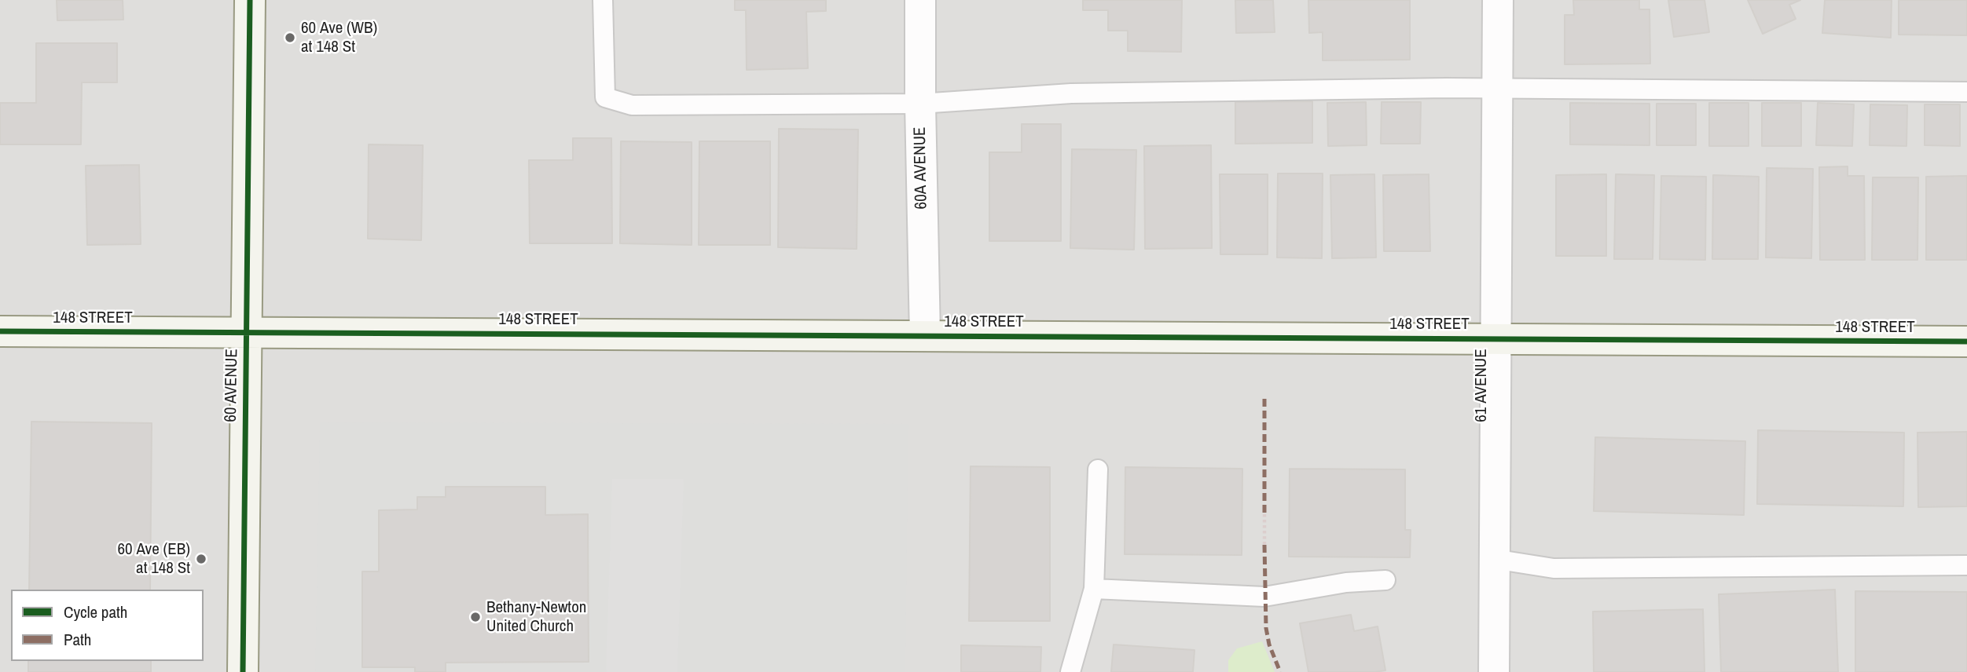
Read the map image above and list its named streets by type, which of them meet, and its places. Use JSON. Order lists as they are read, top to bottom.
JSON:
{
  "streets": {
    "main road": ["148 STREET", "60 AVENUE"],
    "street": ["60A AVENUE", "61 AVENUE"]
  },
  "crossings": [
    ["60A AVENUE", "148 STREET"],
    ["148 STREET", "60 AVENUE"],
    ["148 STREET", "61 AVENUE"]
  ],
  "places": ["60 Ave (WB) at 148 St", "60 Ave (EB) at 148 St", "Bethany-Newton United Church"],
  "legend": ["Cycle path", "Path"]
}
